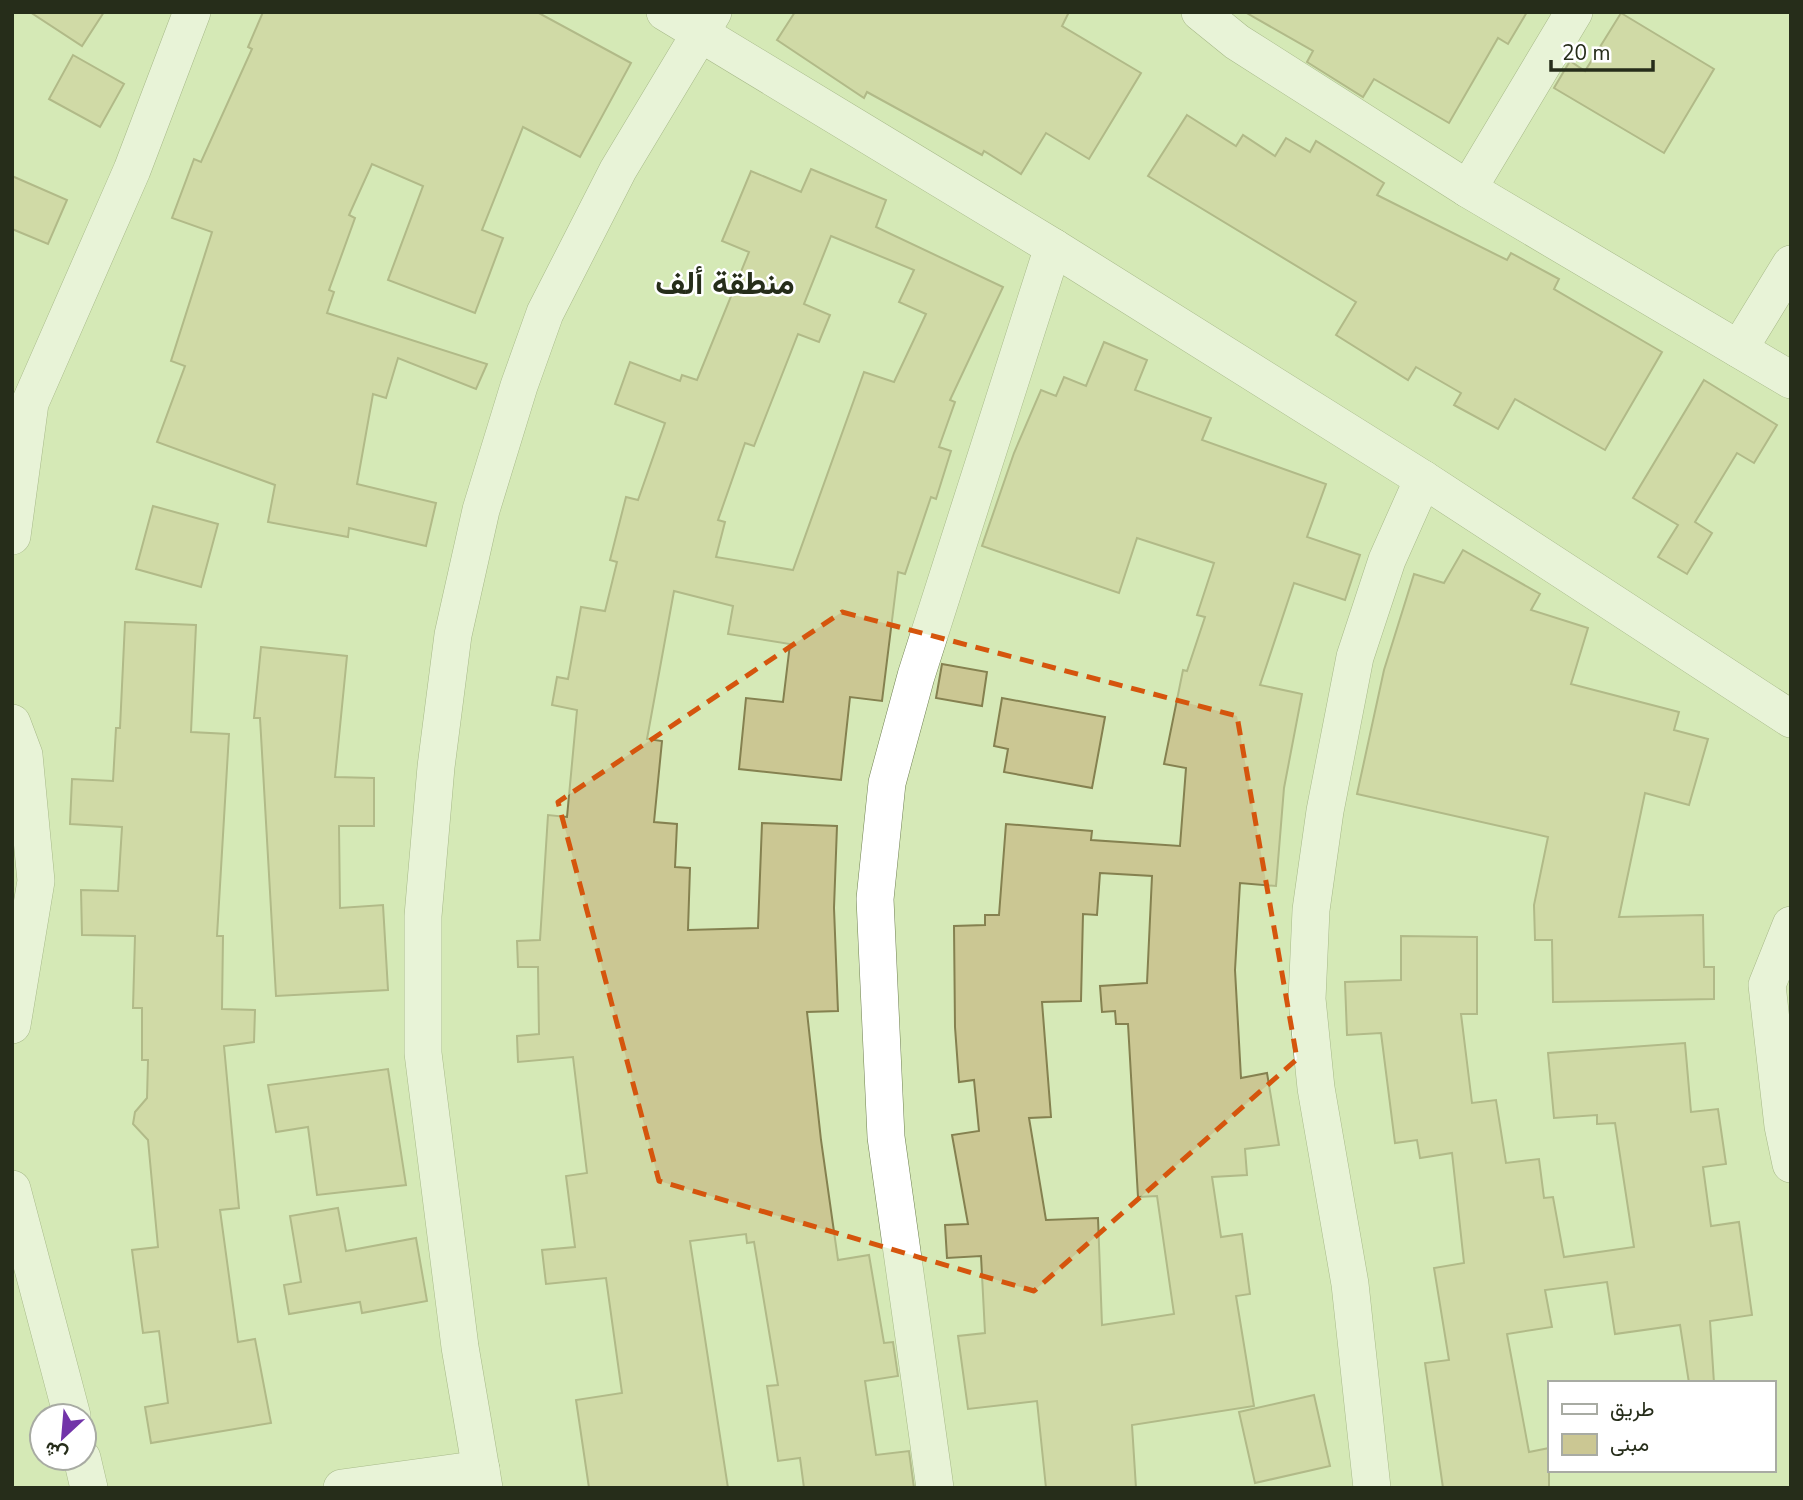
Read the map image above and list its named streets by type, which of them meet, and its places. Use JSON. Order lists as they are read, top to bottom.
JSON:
{
  "districts": ["منطقة ألف"],
  "legend": ["طريق", "مبنى"],
  "scale_bar": "20 m",
  "north": "bottom left"
}
